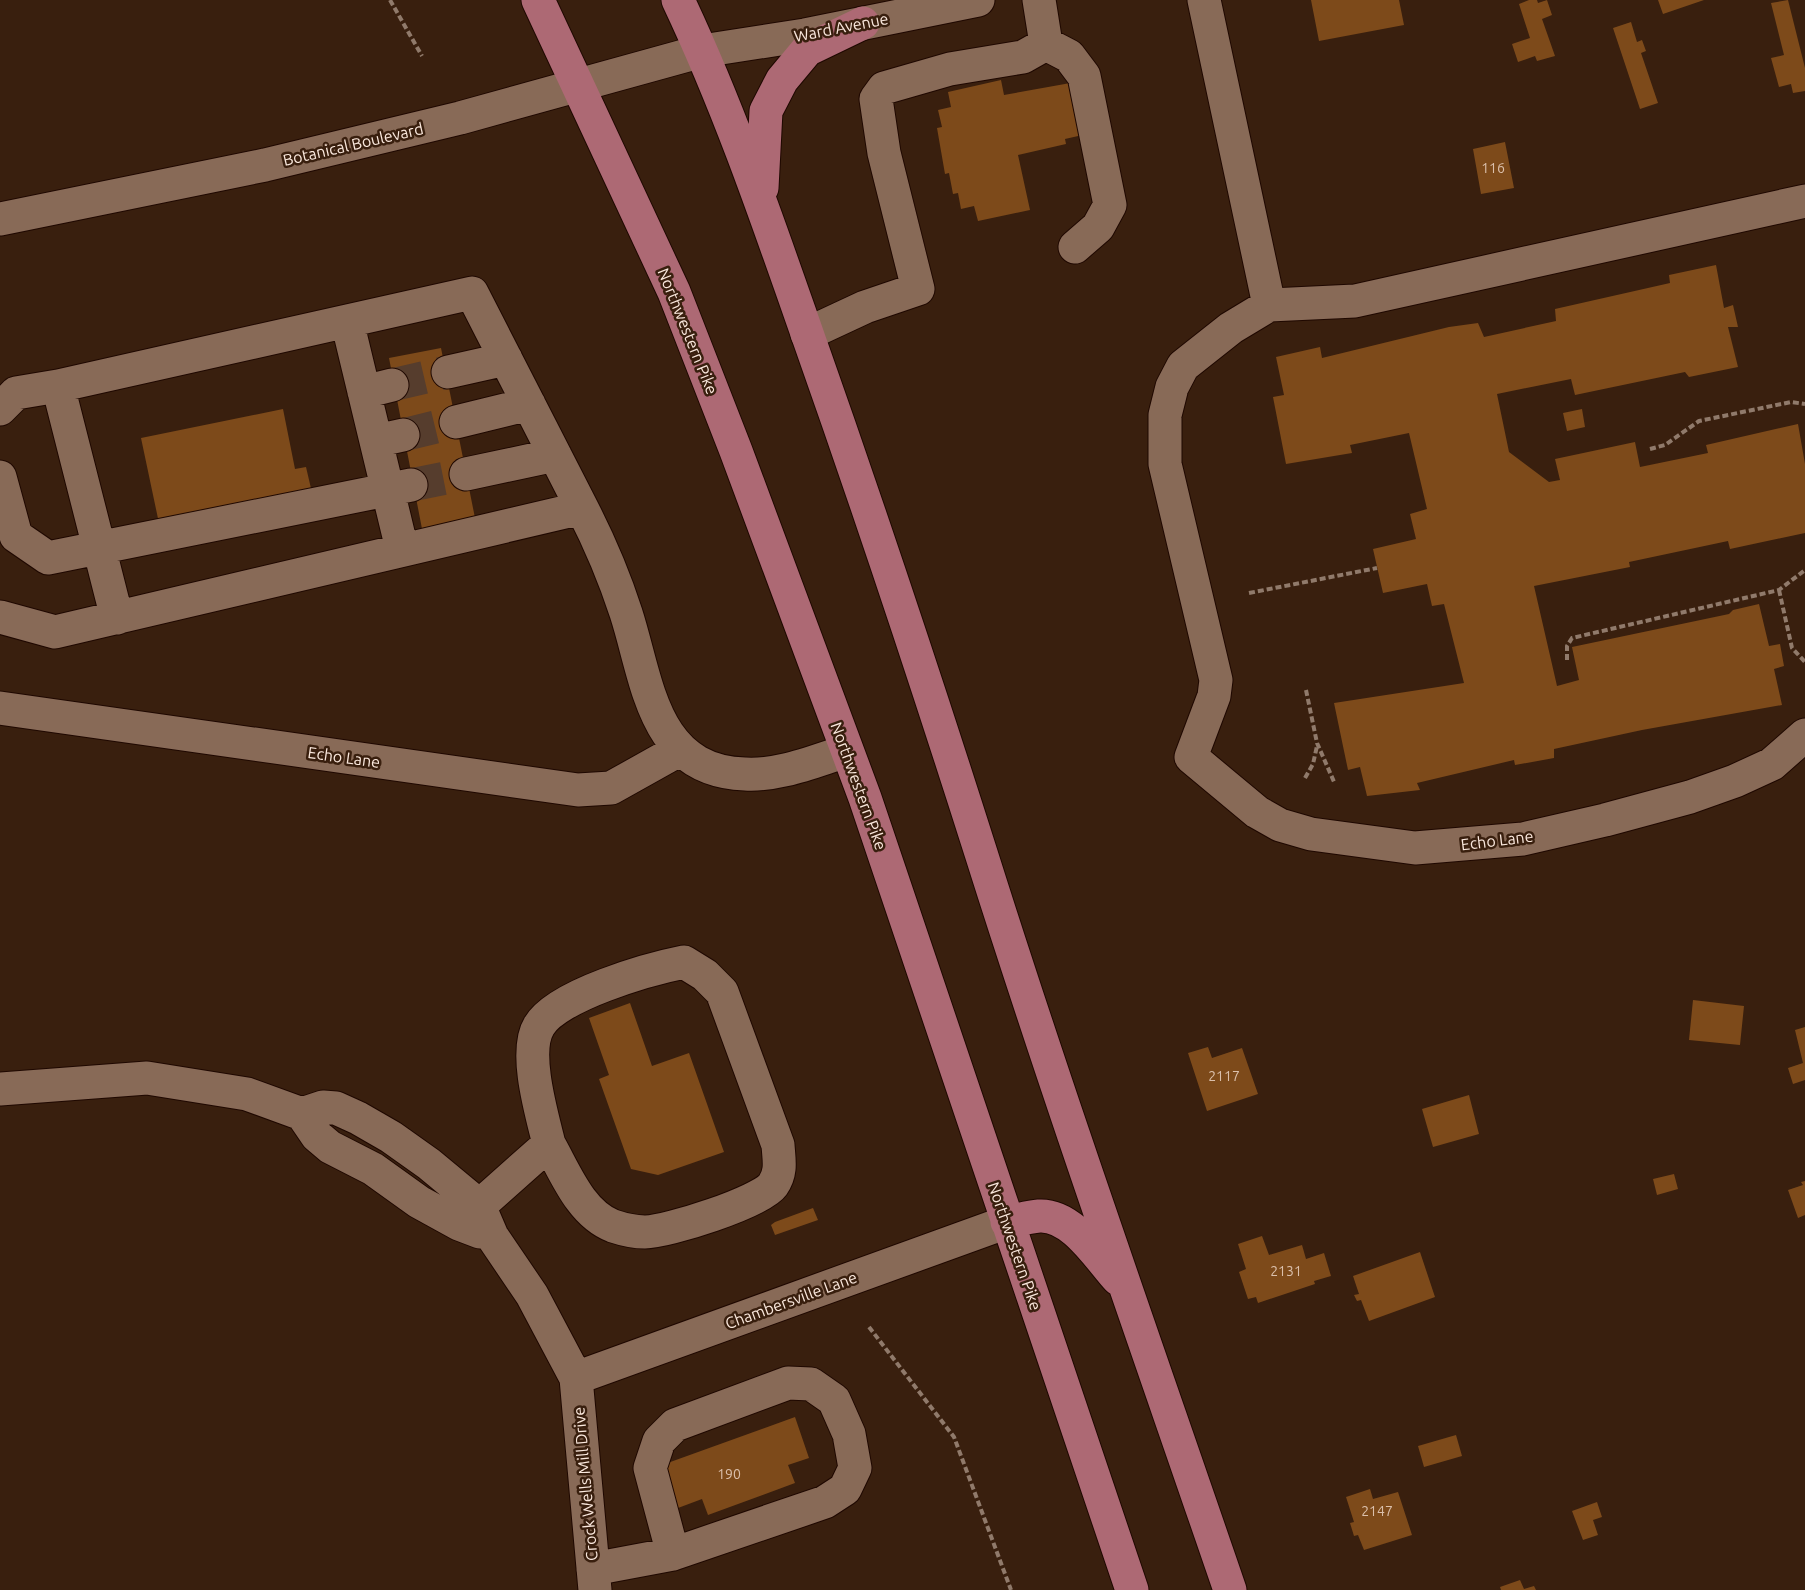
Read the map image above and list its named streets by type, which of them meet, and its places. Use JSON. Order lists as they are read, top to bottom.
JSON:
{
  "streets": {
    "main road": ["Northwestern Pike"],
    "street": [
      "Ward Avenue",
      "Botanical Boulevard",
      "Echo Lane",
      "Chambersville Lane",
      "Crock Wells Mill Drive"
    ]
  },
  "crossings": [
    ["Ward Avenue", "Botanical Boulevard"],
    ["Botanical Boulevard", "Northwestern Pike"],
    ["Northwestern Pike", "Chambersville Lane"],
    ["Chambersville Lane", "Crock Wells Mill Drive"]
  ],
  "house_numbers": [
    "116",
    "2117",
    "2131",
    "190",
    "2147"
  ]
}
